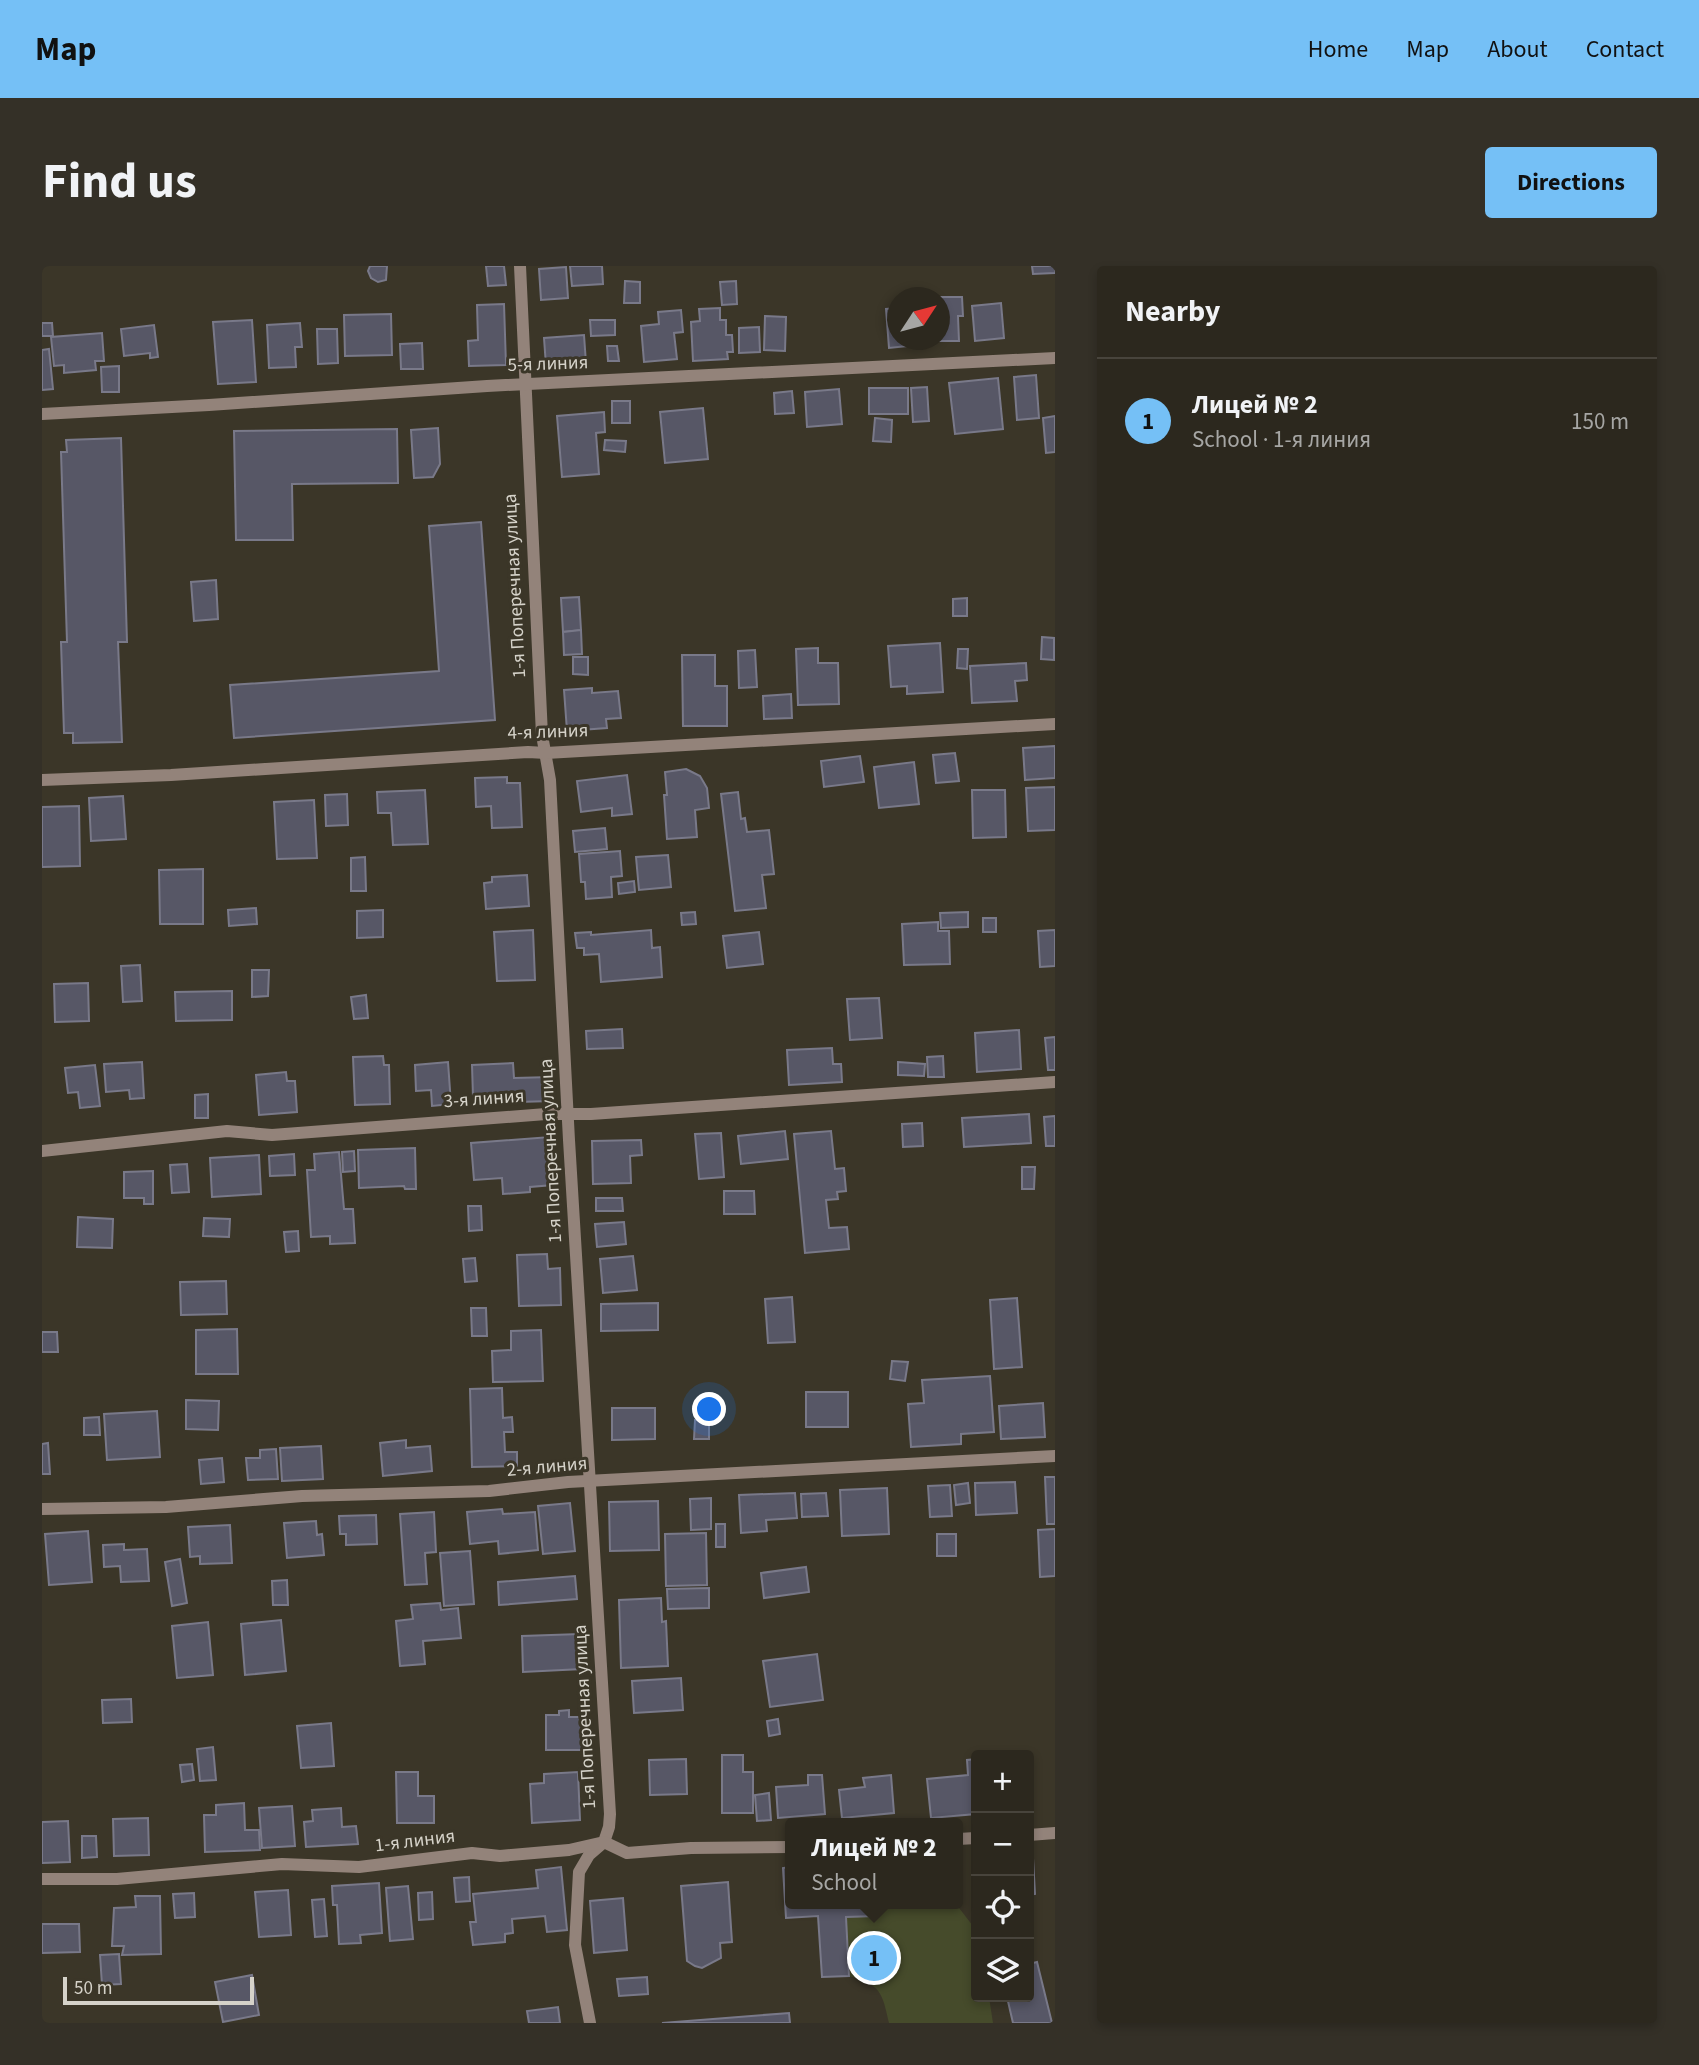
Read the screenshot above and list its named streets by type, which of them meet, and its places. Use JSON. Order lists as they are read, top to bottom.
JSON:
{
  "streets": {
    "street": [
      "5-я линия",
      "1-я Поперечная улица",
      "4-я линия",
      "3-я линия",
      "2-я линия",
      "1-я линия"
    ]
  },
  "crossings": [
    ["5-я линия", "1-я Поперечная улица"],
    ["1-я Поперечная улица", "4-я линия"],
    ["1-я Поперечная улица", "3-я линия"],
    ["1-я Поперечная улица", "2-я линия"],
    ["1-я Поперечная улица", "1-я линия"]
  ],
  "scale_bar": "50 m",
  "north": "top right",
  "page": {
    "header": "Map",
    "nav": [
      "Home",
      "Map",
      "About",
      "Contact"
    ],
    "title": "Find us",
    "buttons": "Directions",
    "heading": "Nearby",
    "list": [
      {
        "mark": "1",
        "name": "Лицей № 2",
        "note": "School · 1-я линия",
        "value": "150 m"
      }
    ],
    "map_buttons": ["+", "−"],
    "popup": ["Лицей № 2", "School"],
    "pins": "1",
    "scale": "50 m"
  }
}
